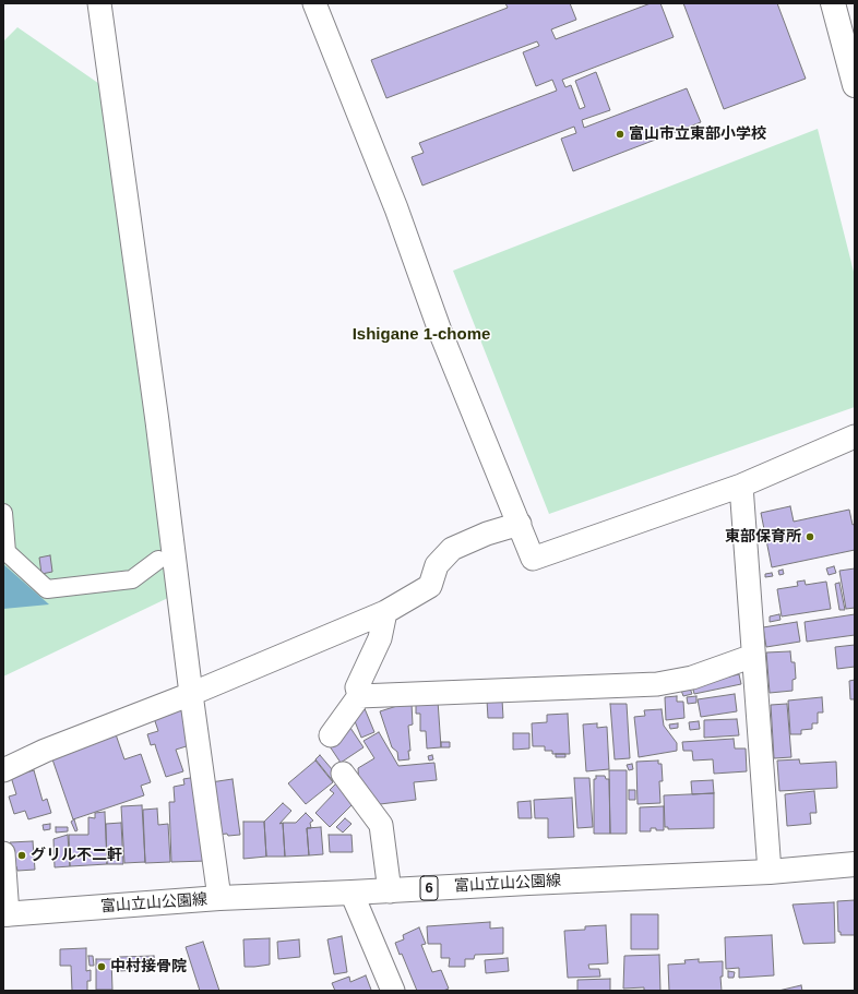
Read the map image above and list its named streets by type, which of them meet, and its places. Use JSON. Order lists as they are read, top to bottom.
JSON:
{
  "streets": {
    "main road": ["富山立山公園線", "6"]
  },
  "districts": ["Ishigane 1-chome"],
  "places": [
    "富山市立東部小学校",
    "東部保育所",
    "グリル不二軒",
    "中村接骨院"
  ]
}
